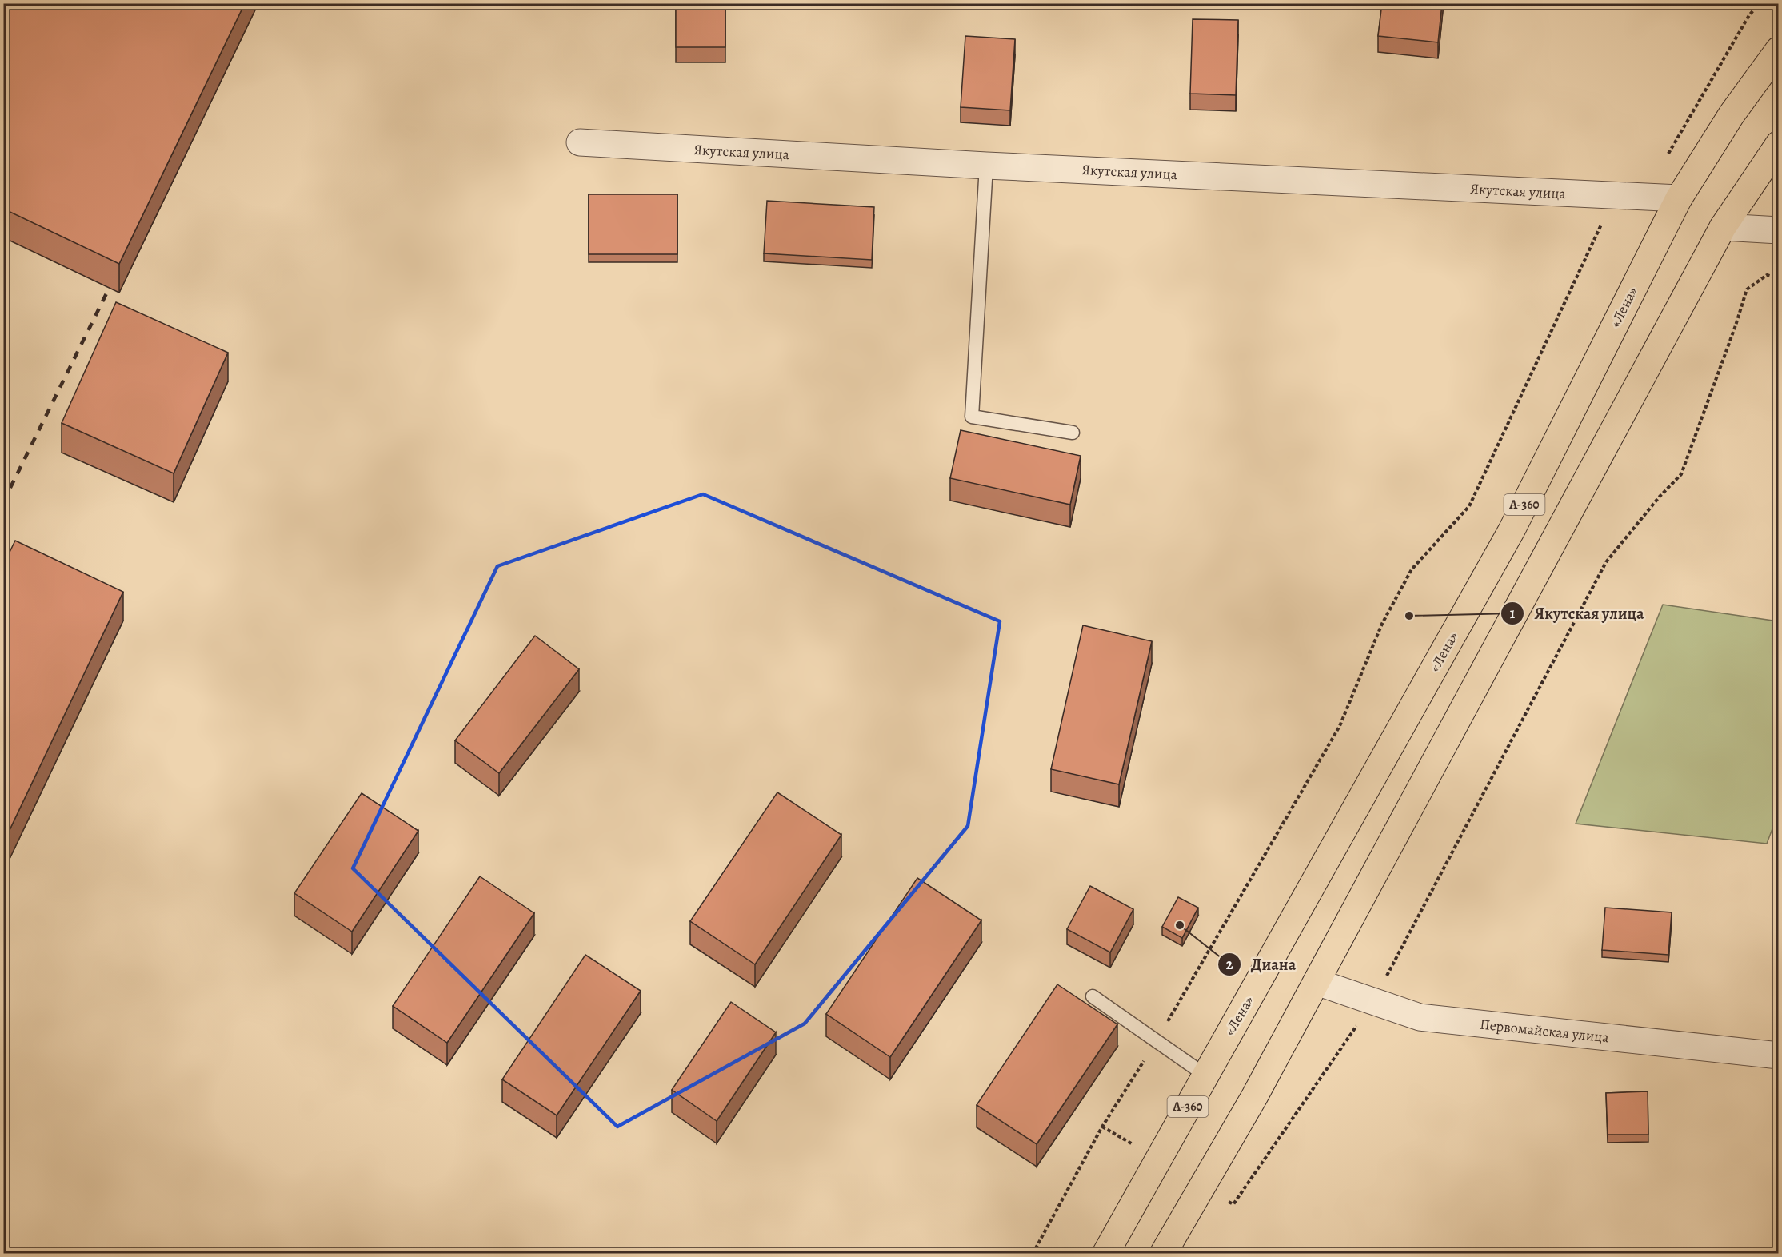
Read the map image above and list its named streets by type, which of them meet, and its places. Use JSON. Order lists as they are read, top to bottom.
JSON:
{
  "streets": {
    "highway": ["«Лена»", "А-360"],
    "street": ["Якутская улица", "Первомайская улица"]
  },
  "crossings": [
    ["Якутская улица", "«Лена»"],
    ["А-360", "Первомайская улица"]
  ],
  "places": ["Якутская улица", "Диана"]
}
